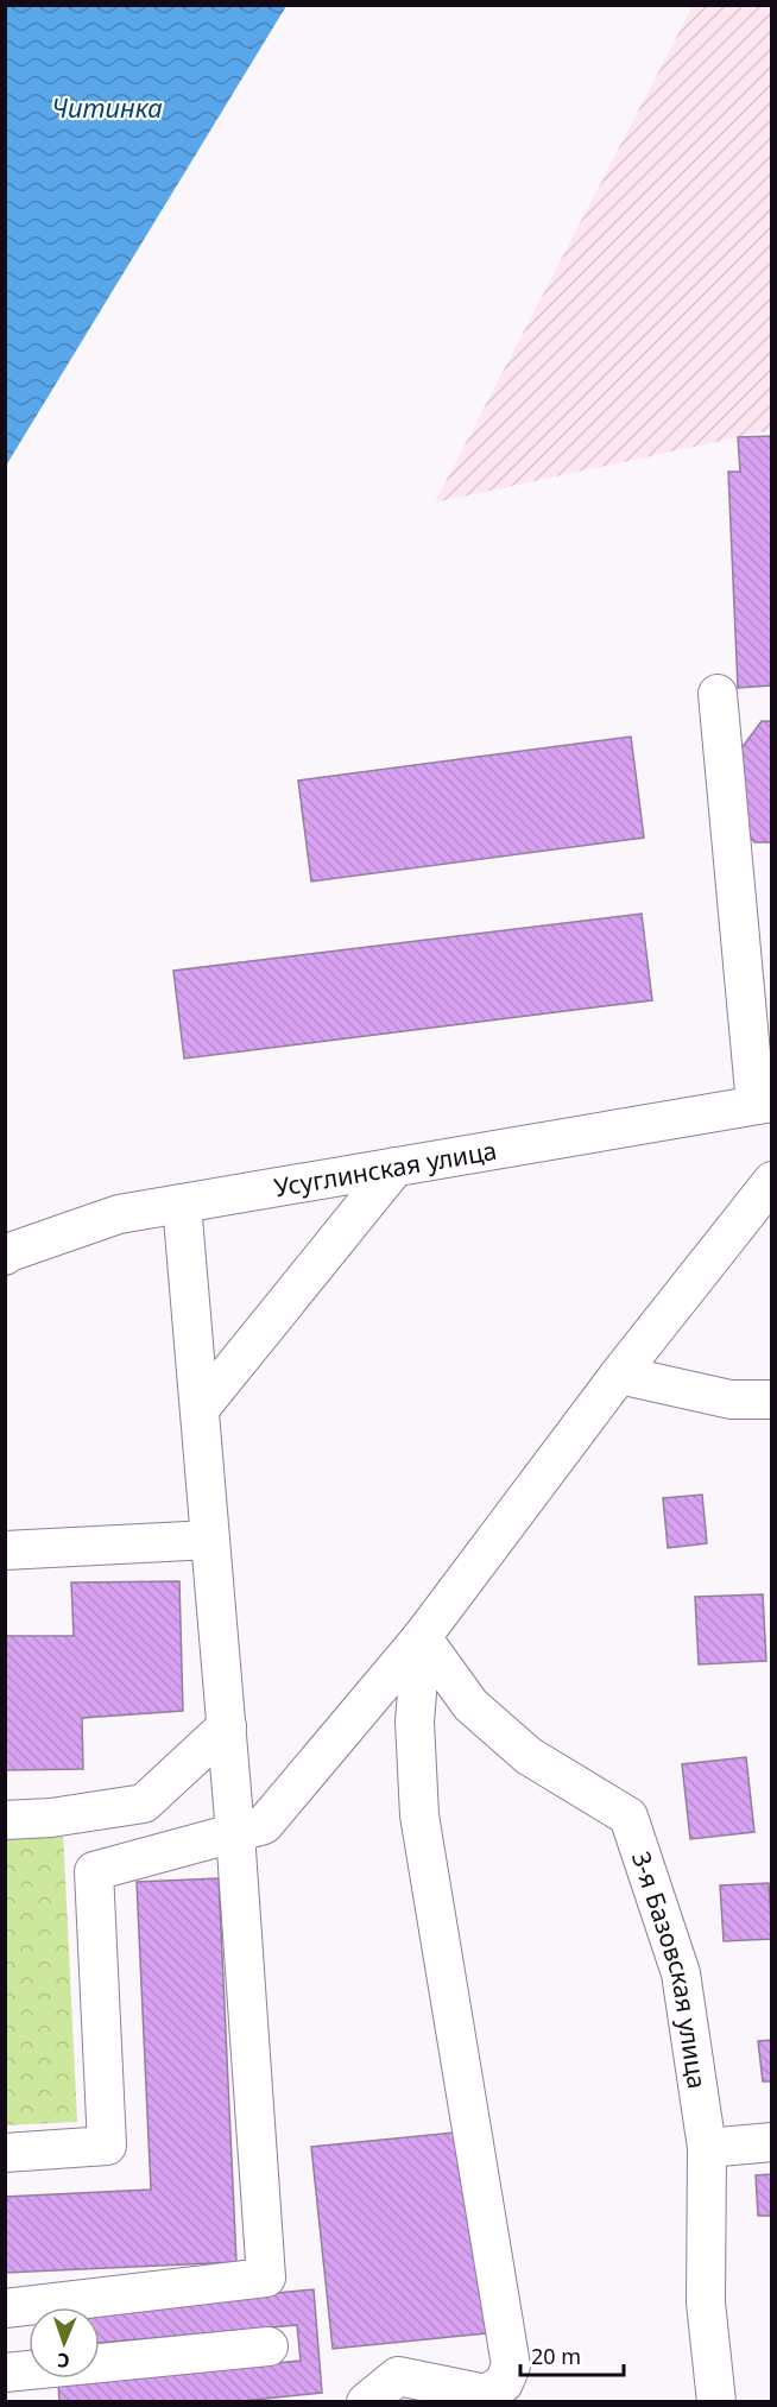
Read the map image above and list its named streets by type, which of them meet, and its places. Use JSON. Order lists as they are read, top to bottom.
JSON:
{
  "streets": {
    "street": ["Усуглинская улица", "3-я Базовская улица"]
  },
  "water": ["Читинка"],
  "scale_bar": "20 m",
  "north": "bottom"
}
